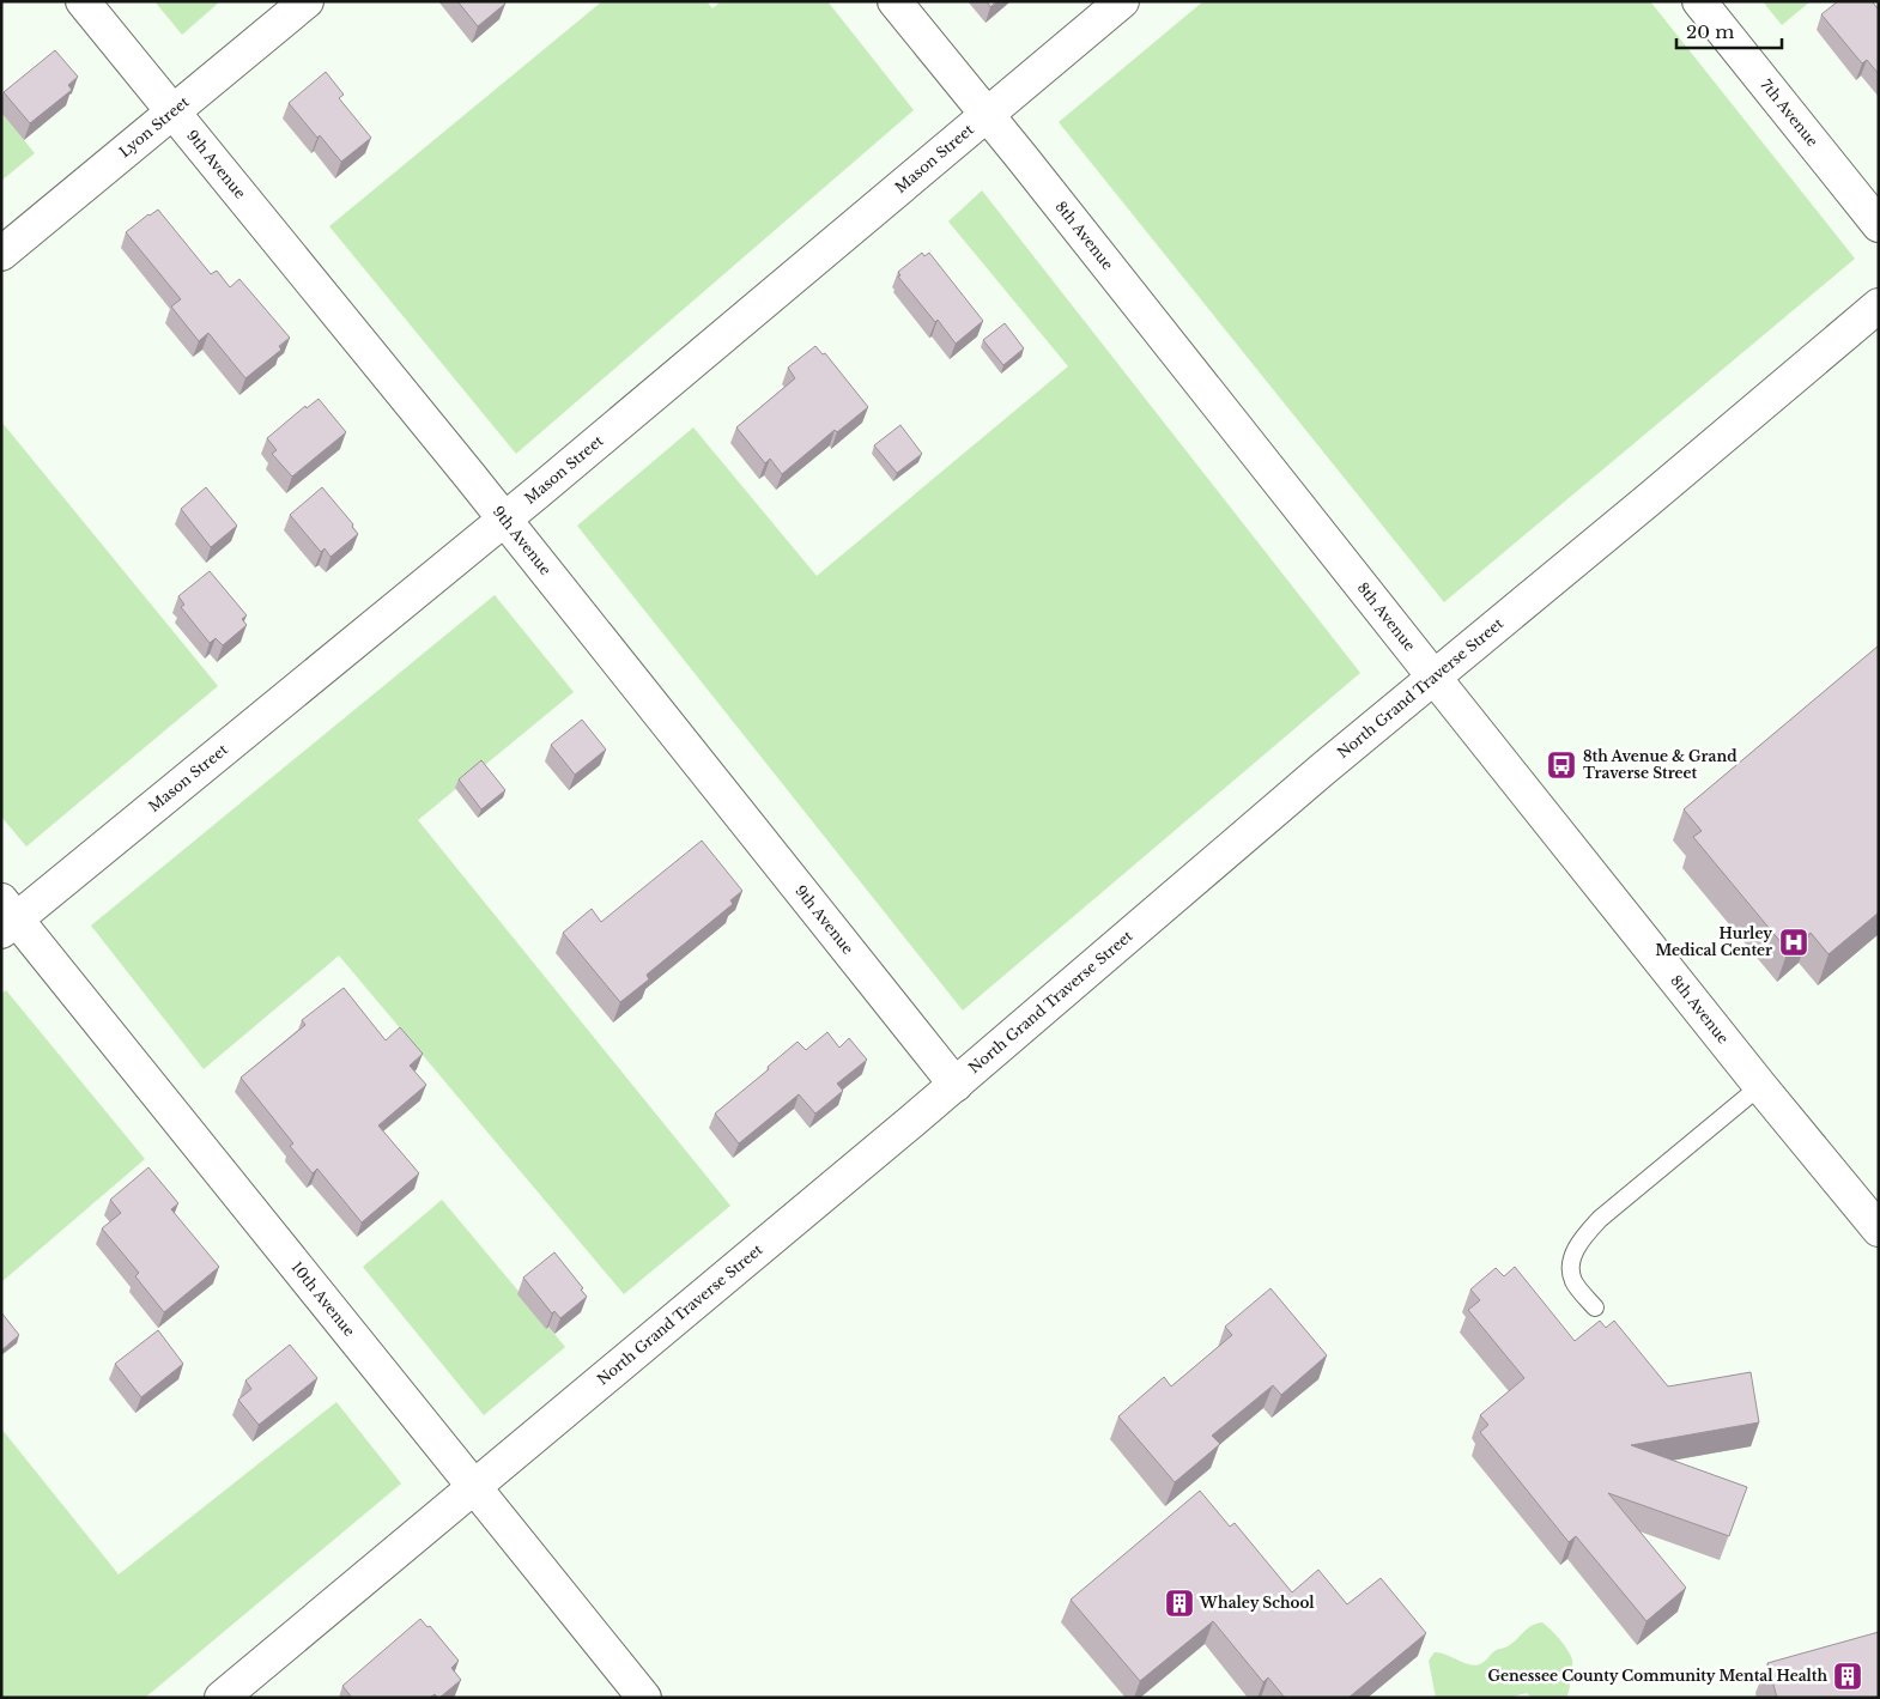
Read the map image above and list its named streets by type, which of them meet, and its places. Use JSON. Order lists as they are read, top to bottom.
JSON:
{
  "streets": {
    "street": [
      "7th Avenue",
      "Lyon Street",
      "Mason Street",
      "9th Avenue",
      "8th Avenue",
      "North Grand Traverse Street",
      "10th Avenue"
    ]
  },
  "crossings": [
    ["Lyon Street", "9th Avenue"],
    ["Mason Street", "9th Avenue"],
    ["Mason Street", "8th Avenue"],
    ["Mason Street", "10th Avenue"],
    ["9th Avenue", "North Grand Traverse Street"],
    ["8th Avenue", "North Grand Traverse Street"],
    ["North Grand Traverse Street", "10th Avenue"]
  ],
  "places": {
    "bus stop": ["8th Avenue & Grand Traverse Street"],
    "hospital": ["Hurley Medical Center"],
    "building": ["Whaley School", "Genessee County Community Mental Health"]
  },
  "scale_bar": "20 m"
}
